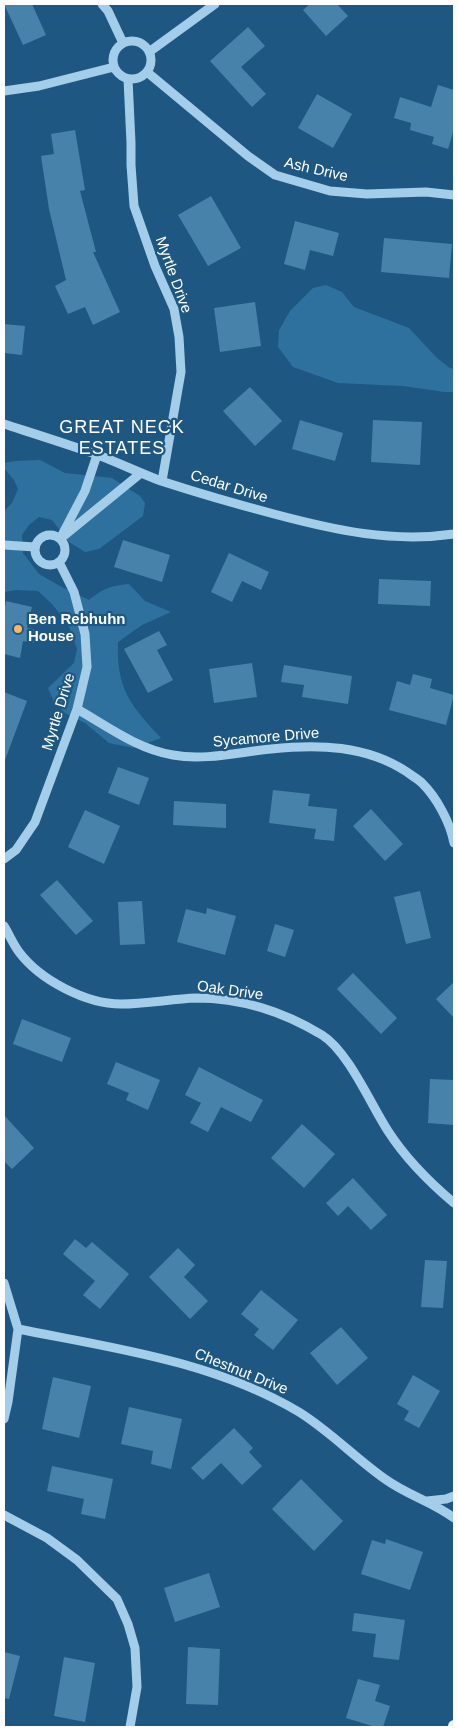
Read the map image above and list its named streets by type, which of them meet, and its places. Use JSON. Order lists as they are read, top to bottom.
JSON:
{
  "streets": {
    "street": [
      "Ash Drive",
      "Myrtle Drive",
      "Cedar Drive",
      "Sycamore Drive",
      "Oak Drive",
      "Chestnut Drive"
    ]
  },
  "crossings": [
    ["Ash Drive", "Myrtle Drive"],
    ["Myrtle Drive", "Cedar Drive"],
    ["Myrtle Drive", "Sycamore Drive"]
  ],
  "districts": ["GREAT NECK ESTATES"],
  "places": ["Ben Rebhuhn House"]
}
